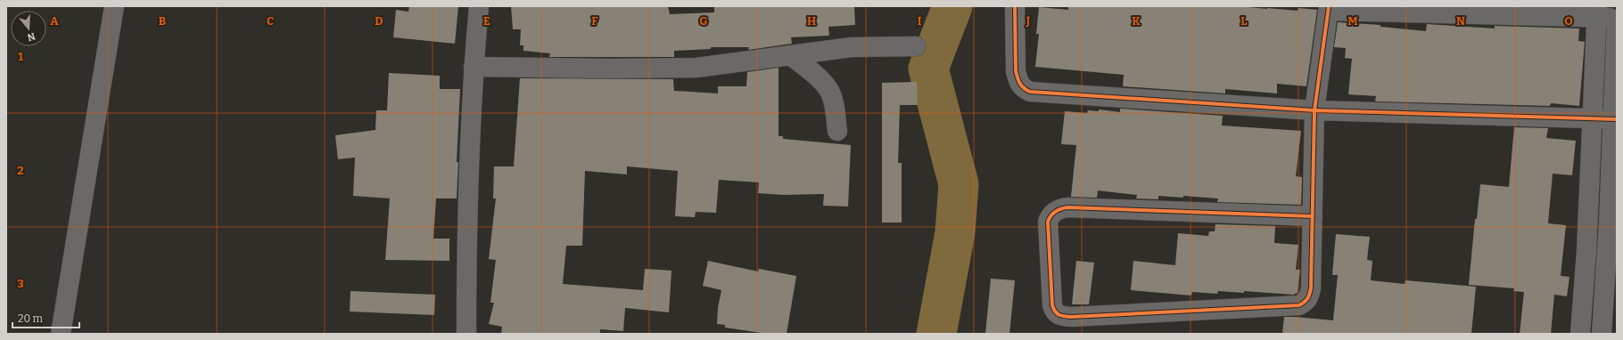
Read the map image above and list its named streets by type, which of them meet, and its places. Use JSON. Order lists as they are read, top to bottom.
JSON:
{
  "scale_bar": "20 m",
  "north": "bottom",
  "grid": {
    "columns": [
      "A",
      "B",
      "C",
      "D",
      "E",
      "F",
      "G",
      "H",
      "I",
      "J",
      "K",
      "L",
      "M",
      "N",
      "O"
    ],
    "rows": ["1", "2", "3"]
  }
}
